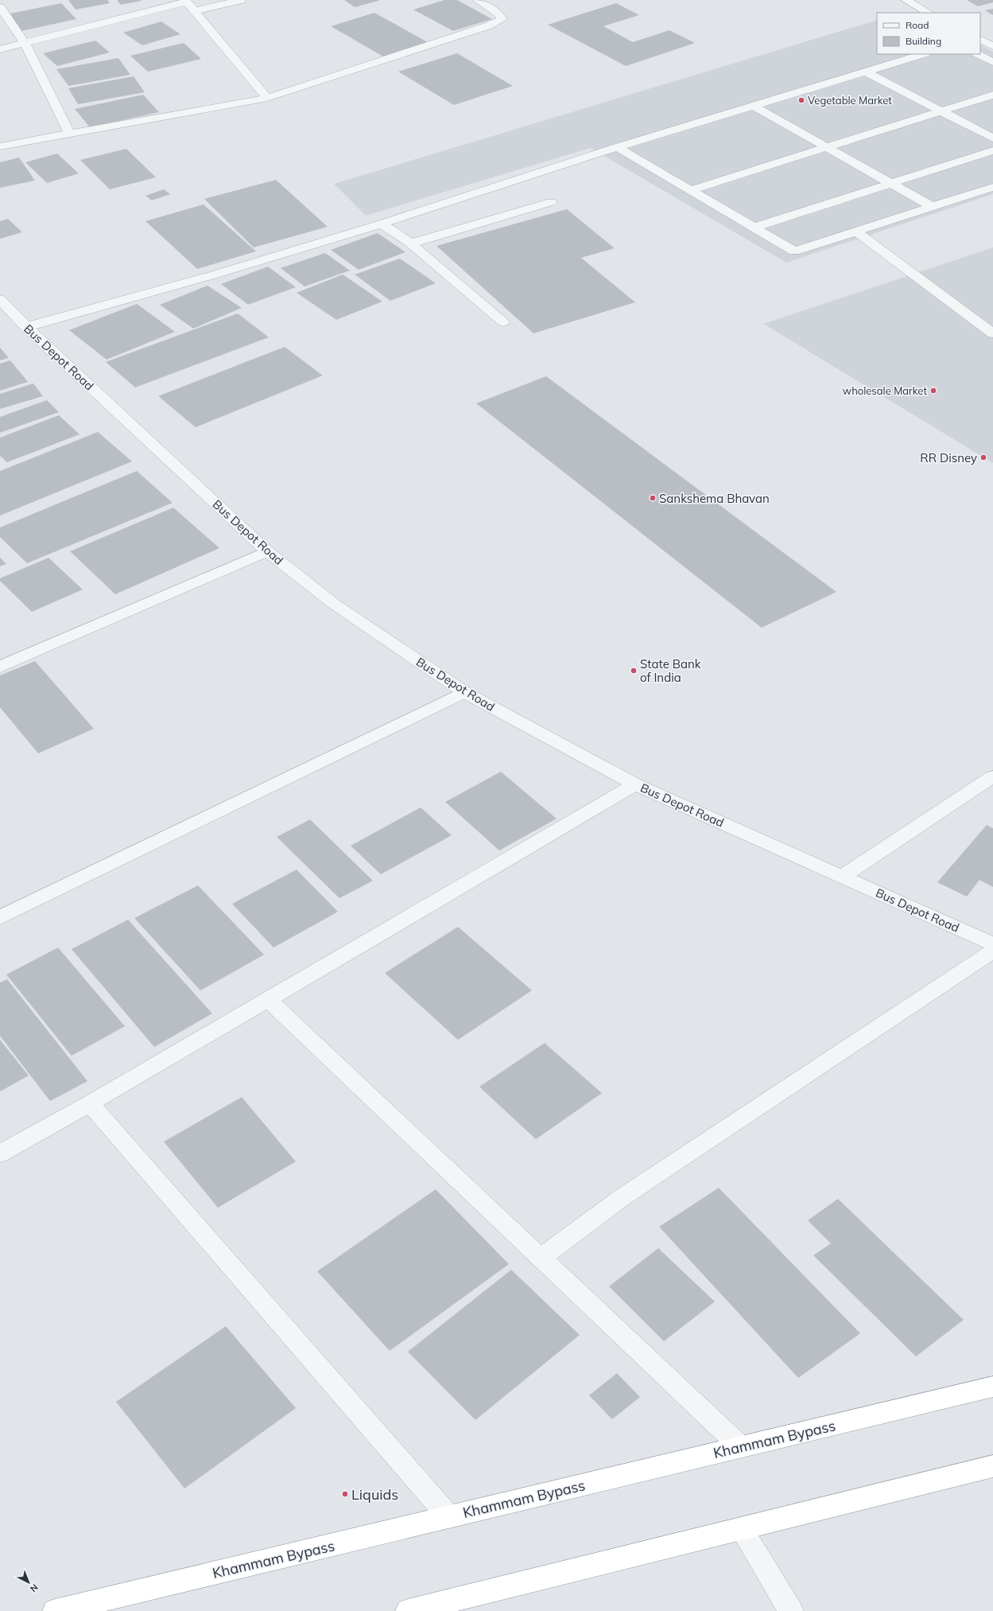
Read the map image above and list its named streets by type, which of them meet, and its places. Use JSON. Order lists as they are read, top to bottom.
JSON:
{
  "streets": {
    "highway": ["Khammam Bypass"],
    "street": ["Bus Depot Road"]
  },
  "places": [
    "Vegetable Market",
    "wholesale Market",
    "RR Disney",
    "Sankshema Bhavan",
    "State Bank of India",
    "Liquids"
  ],
  "legend": ["Road", "Building"],
  "north": "bottom right"
}
